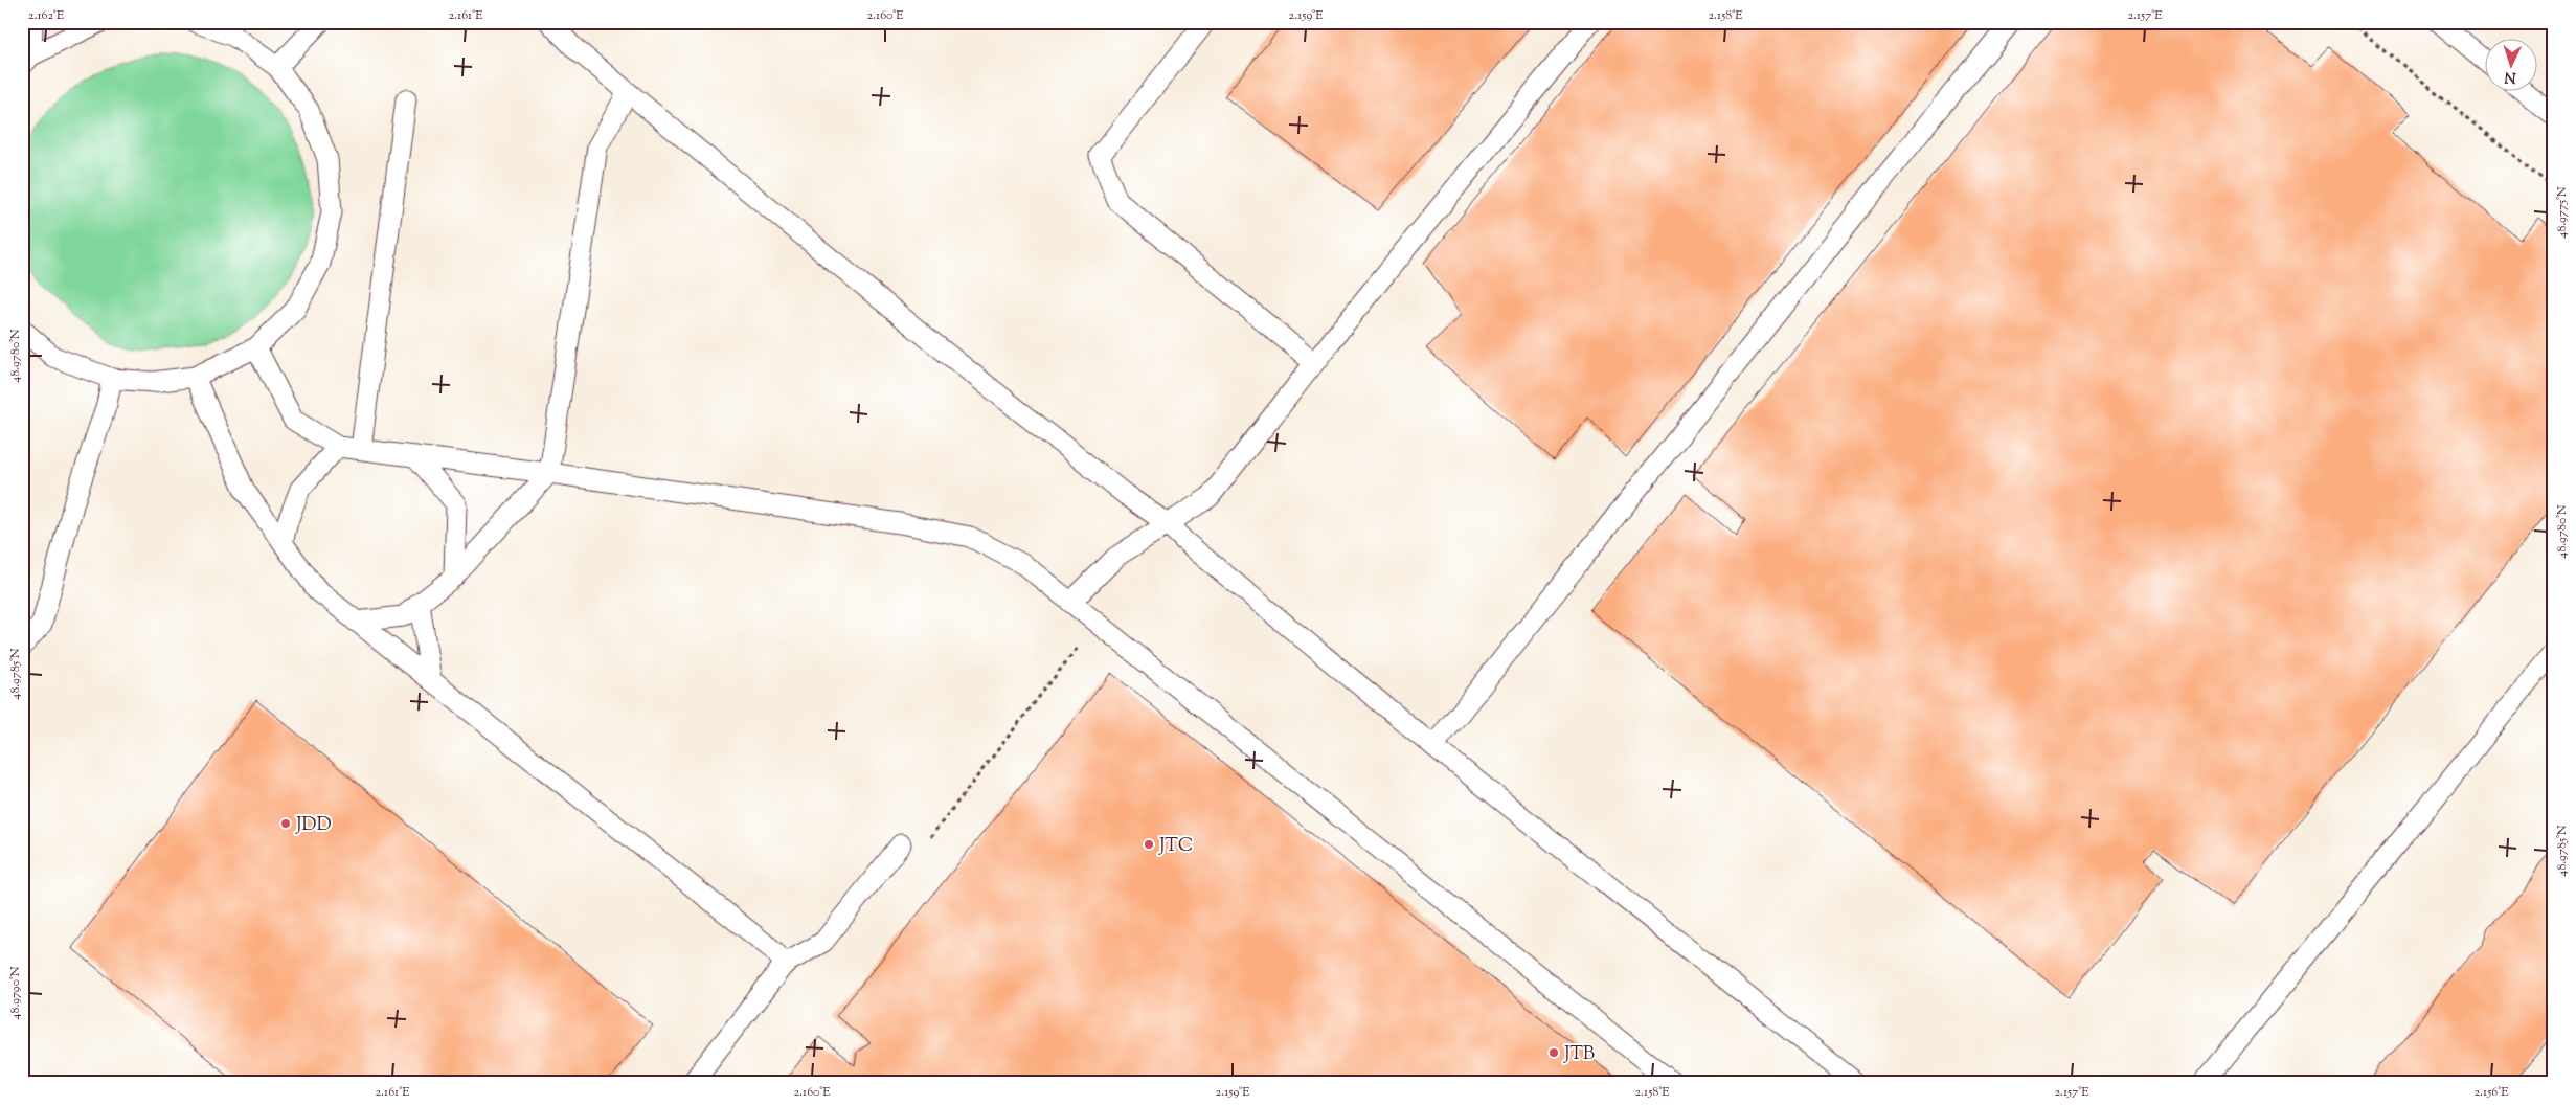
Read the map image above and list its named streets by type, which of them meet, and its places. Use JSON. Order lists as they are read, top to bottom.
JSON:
{
  "places": ["JDD", "JTC", "JTB"],
  "north": "bottom",
  "coordinates": [
    "2.162°E",
    "2.161°E",
    "2.160°E",
    "2.159°E",
    "2.158°E",
    "2.157°E",
    "48.9775°N",
    "48.9780°N",
    "48.9785°N",
    "48.9790°N",
    "2.156°E"
  ]
}
